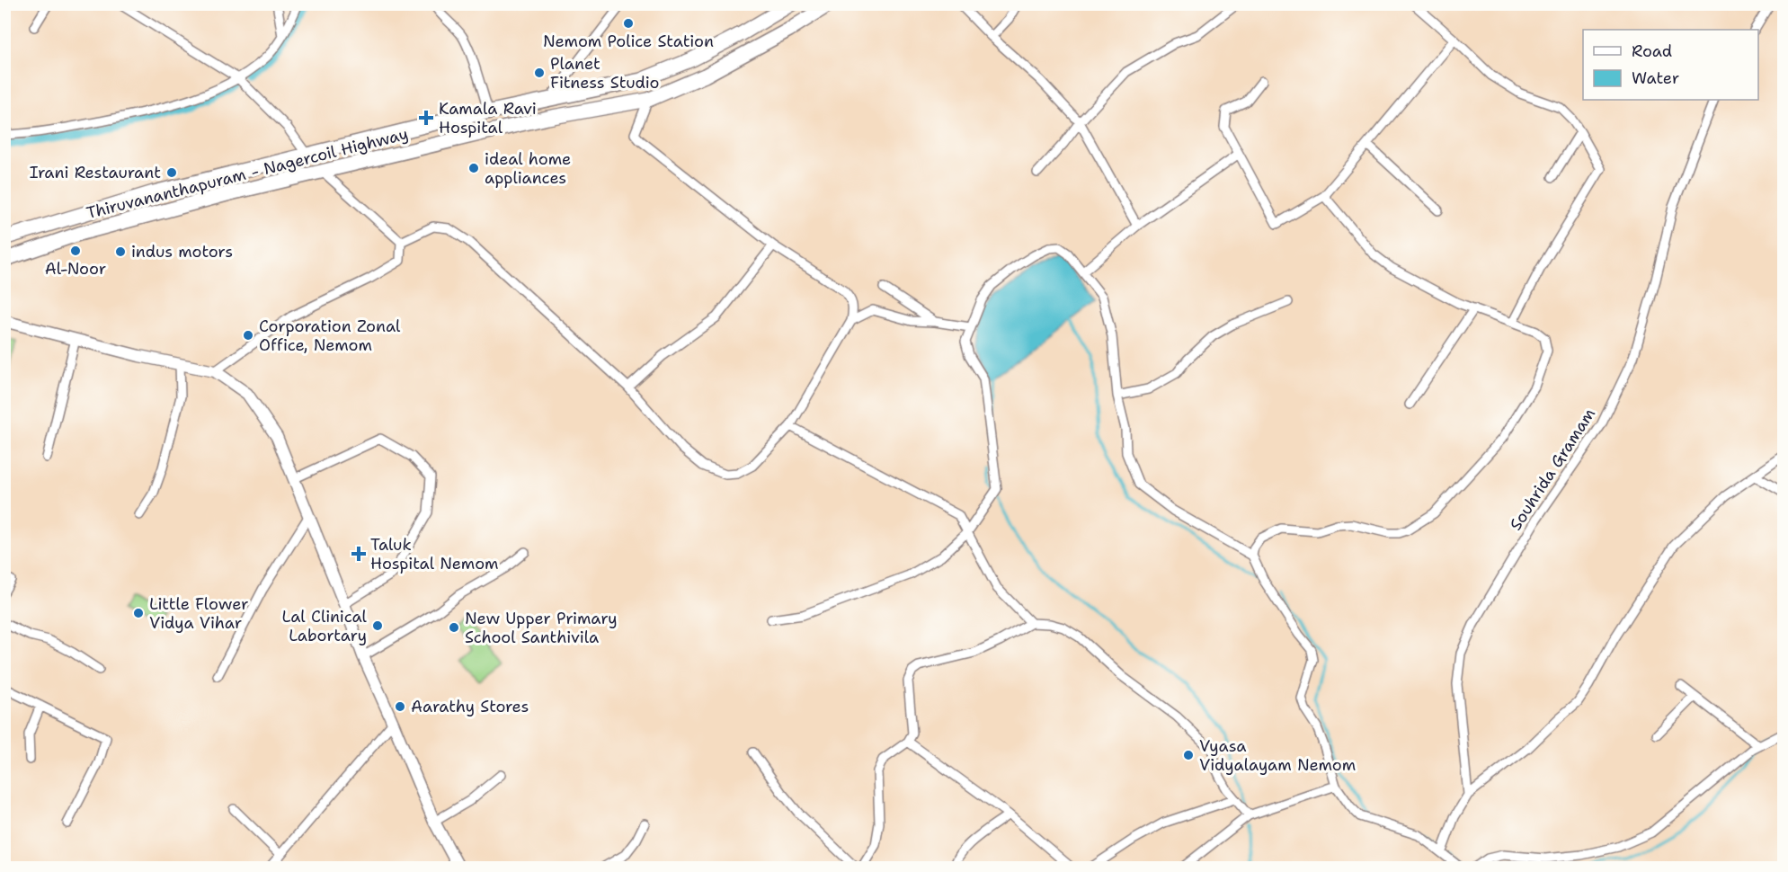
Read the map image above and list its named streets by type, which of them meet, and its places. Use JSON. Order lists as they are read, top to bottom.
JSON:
{
  "streets": {
    "main road": ["Thiruvananthapuram - Nagercoil Highway"],
    "street": ["Souhrida Gramam"]
  },
  "places": {
    "other": [
      "Nemom Police Station",
      "Planet Fitness Studio",
      "ideal home appliances",
      "Irani Restaurant",
      "Al-Noor",
      "indus motors",
      "Corporation Zonal Office, Nemom",
      "Little Flower Vidya Vihar",
      "Lal Clinical Labortary",
      "New Upper Primary School Santhivila",
      "Aarathy Stores",
      "Vyasa Vidyalayam Nemom"
    ],
    "health": ["Kamala Ravi Hospital", "Taluk Hospital Nemom"]
  },
  "legend": ["Road", "Water"]
}
